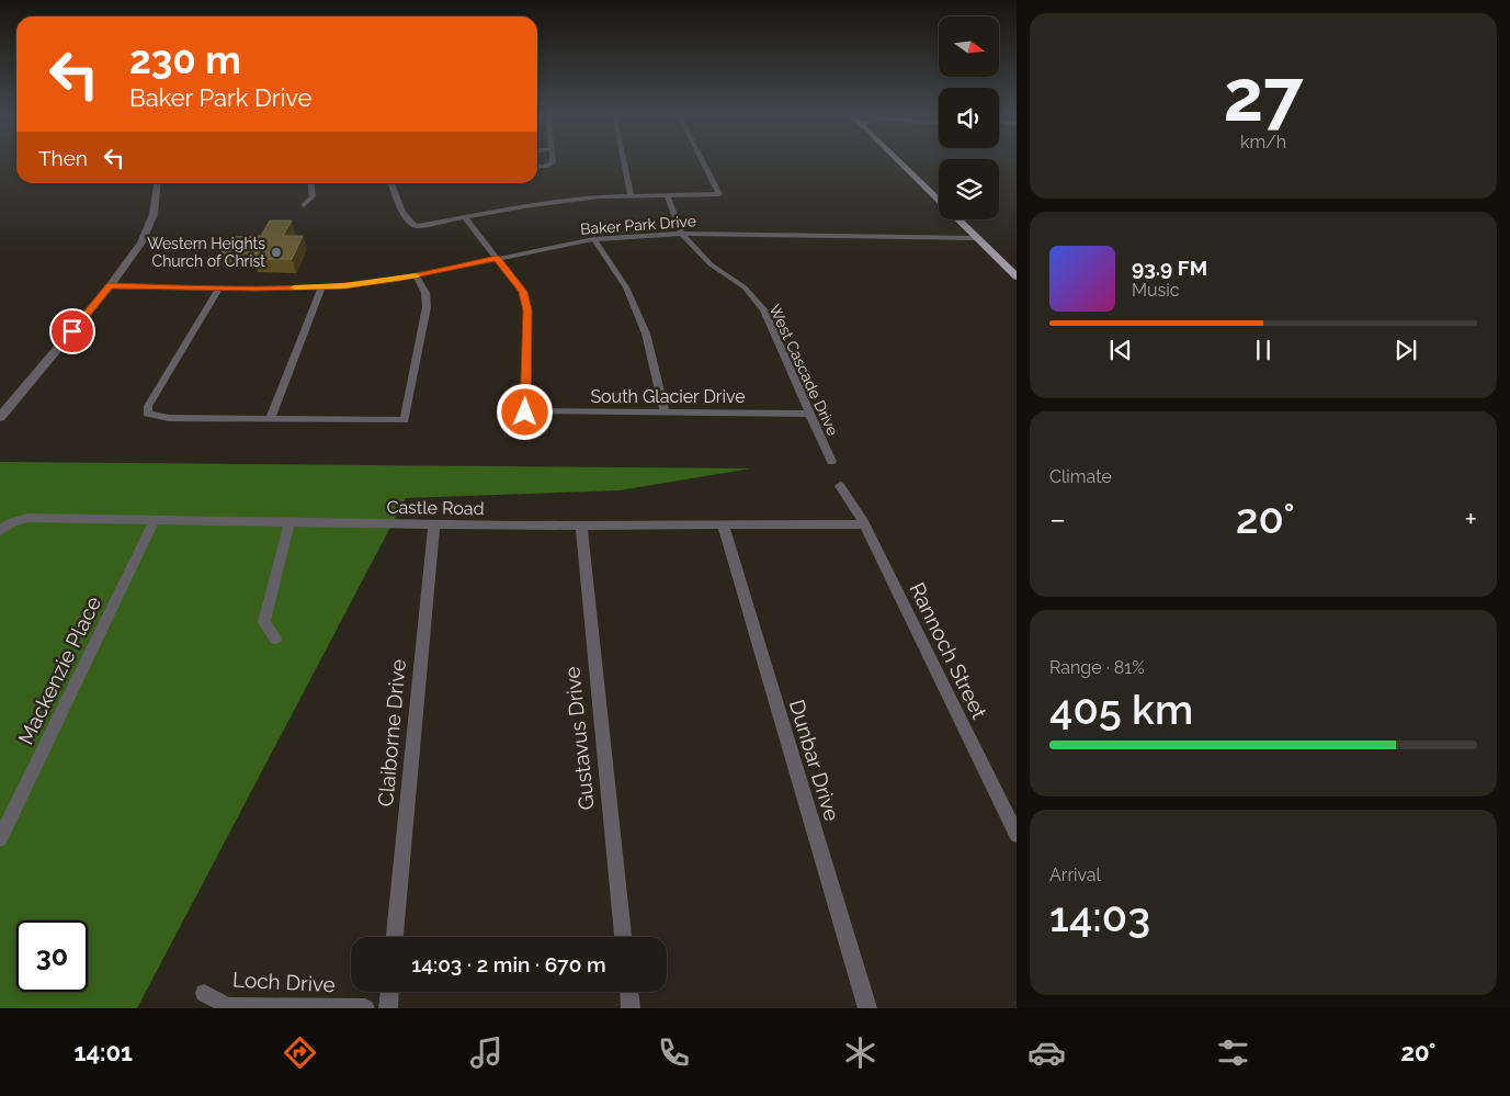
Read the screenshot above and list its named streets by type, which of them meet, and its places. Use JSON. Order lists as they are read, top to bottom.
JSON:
{
  "streets": {
    "street": [
      "Baker Park Drive",
      "West Cascade Drive",
      "South Glacier Drive",
      "Castle Road",
      "Rannoch Street",
      "Mackenzie Place",
      "Claiborne Drive",
      "Gustavus Drive",
      "Dunbar Drive",
      "Loch Drive"
    ]
  },
  "crossings": [
    ["Baker Park Drive", "West Cascade Drive"],
    ["Baker Park Drive", "South Glacier Drive"],
    ["West Cascade Drive", "South Glacier Drive"],
    ["Castle Road", "Rannoch Street"],
    ["Castle Road", "Mackenzie Place"],
    ["Castle Road", "Claiborne Drive"],
    ["Castle Road", "Gustavus Drive"],
    ["Castle Road", "Dunbar Drive"]
  ],
  "places": ["Western Heights Church of Christ"],
  "north": "right",
  "page": {
    "tile": [
      ["27", "km/h"],
      "Climate",
      ["Range · 81%", "405 km"],
      ["Arrival", "14:03"]
    ],
    "turn": ["230 m", "Baker Park Drive"],
    "then": "Then",
    "song": ["93.9 FM", "Music"],
    "heat": ["−", "20°", "+"],
    "limit": "30",
    "trip": "14:03 · 2 min · 670 m",
    "tabs": ["14:01", "20°"]
  }
}
